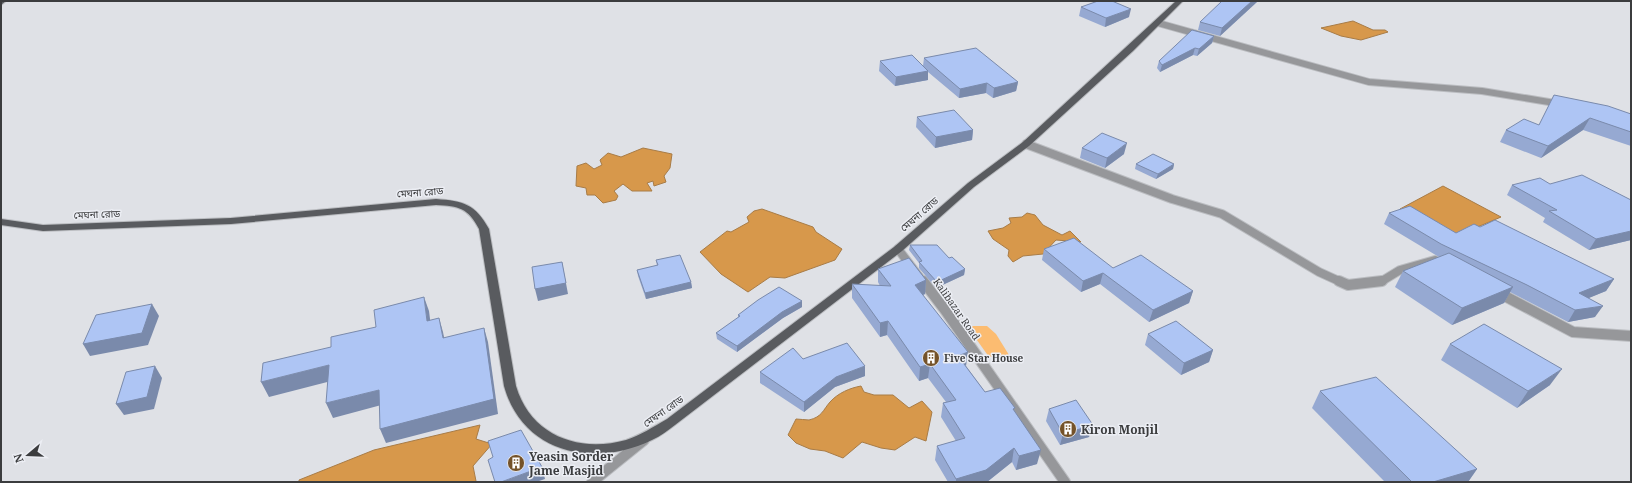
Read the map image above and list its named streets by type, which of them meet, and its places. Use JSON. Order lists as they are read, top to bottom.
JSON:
{
  "streets": {
    "main road": ["মেঘনা রোড"],
    "street": ["Kalibazar Road"]
  },
  "crossings": [
    ["মেঘনা রোড", "Kalibazar Road"]
  ],
  "places": {
    "building": ["Five Star House", "Kiron Monjil", "Yeasin Sorder Jame Masjid"]
  },
  "north": "left"
}
